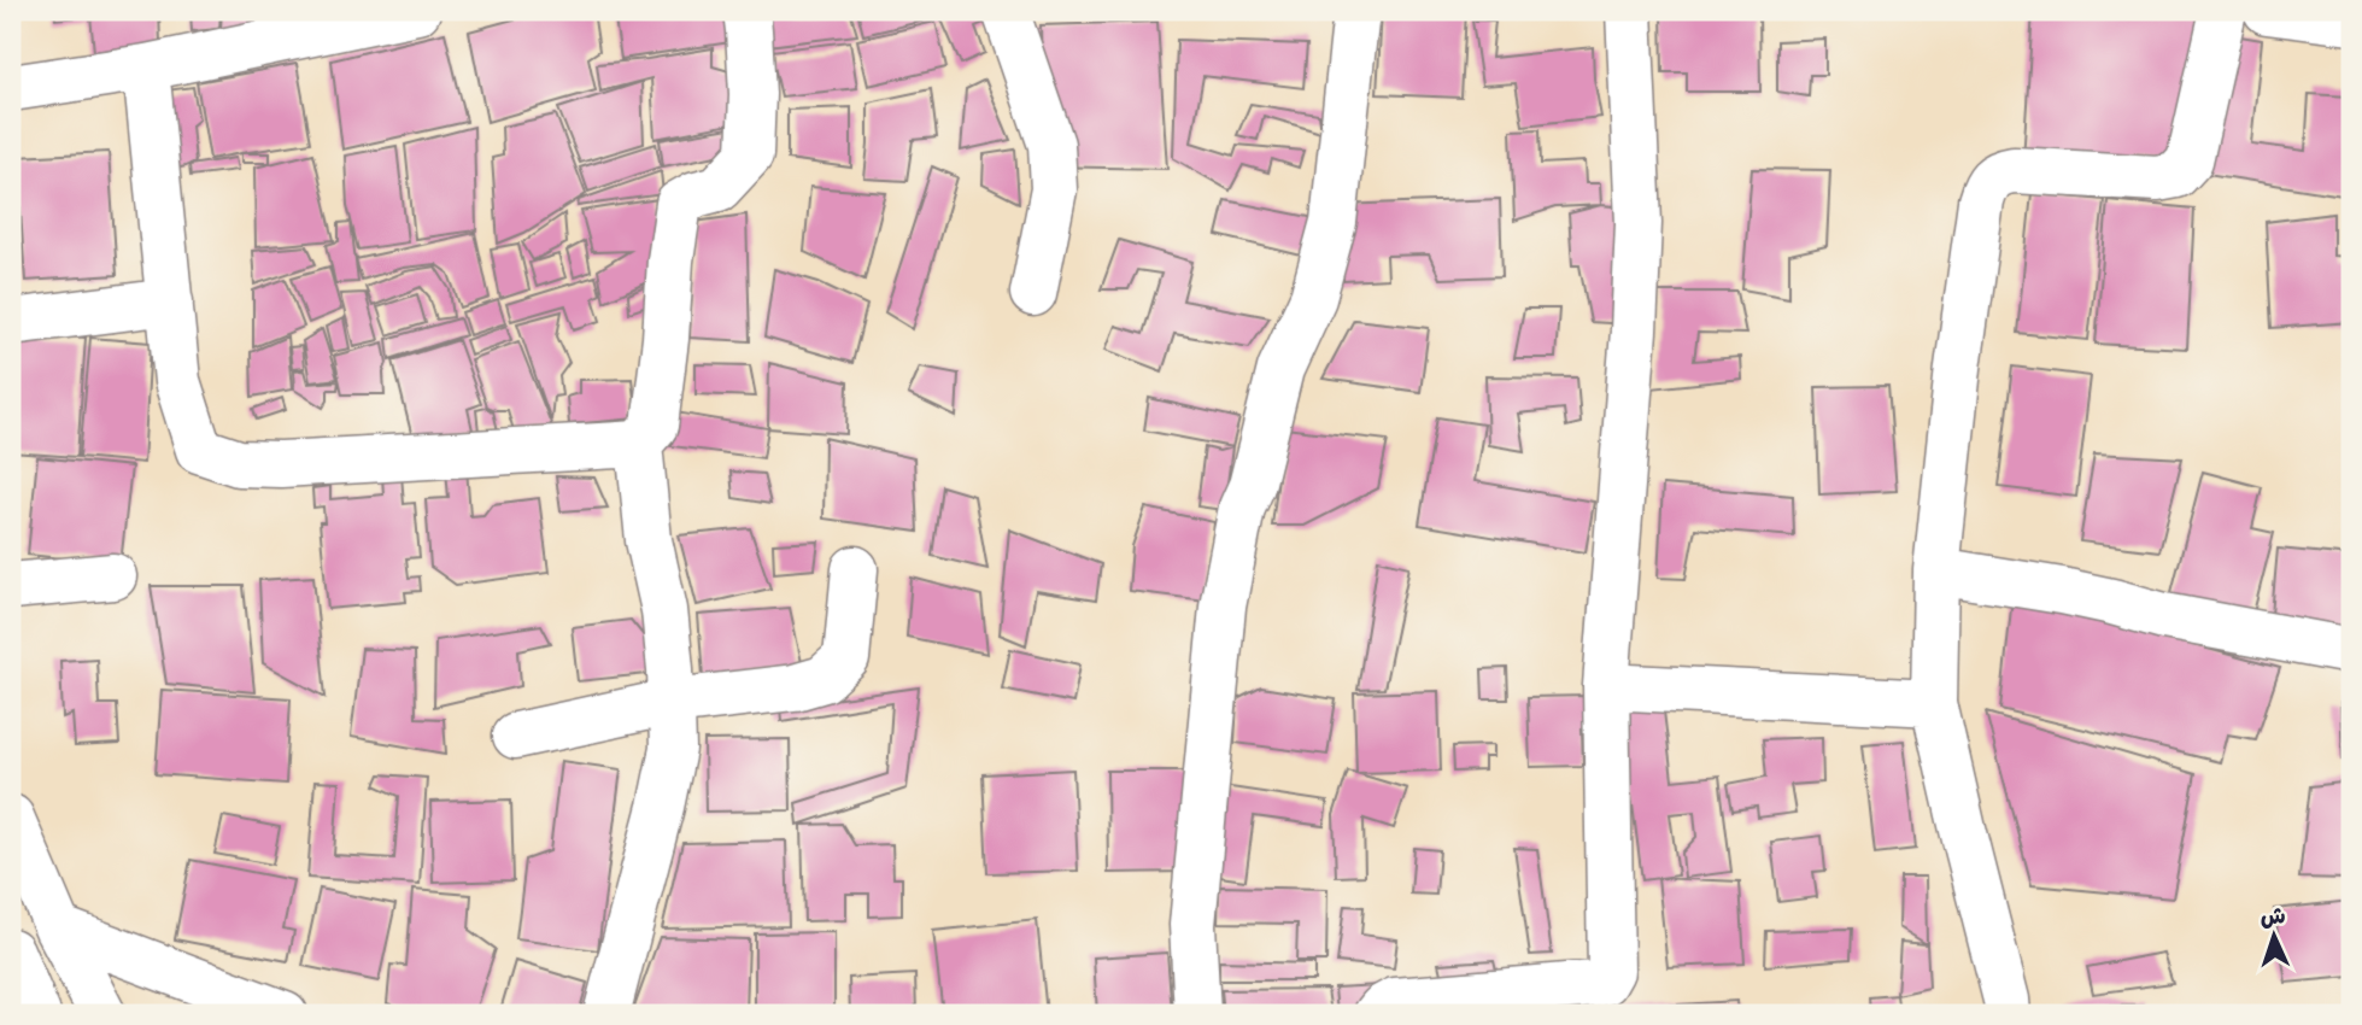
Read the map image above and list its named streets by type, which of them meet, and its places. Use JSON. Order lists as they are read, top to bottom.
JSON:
{
  "north": "top"
}
